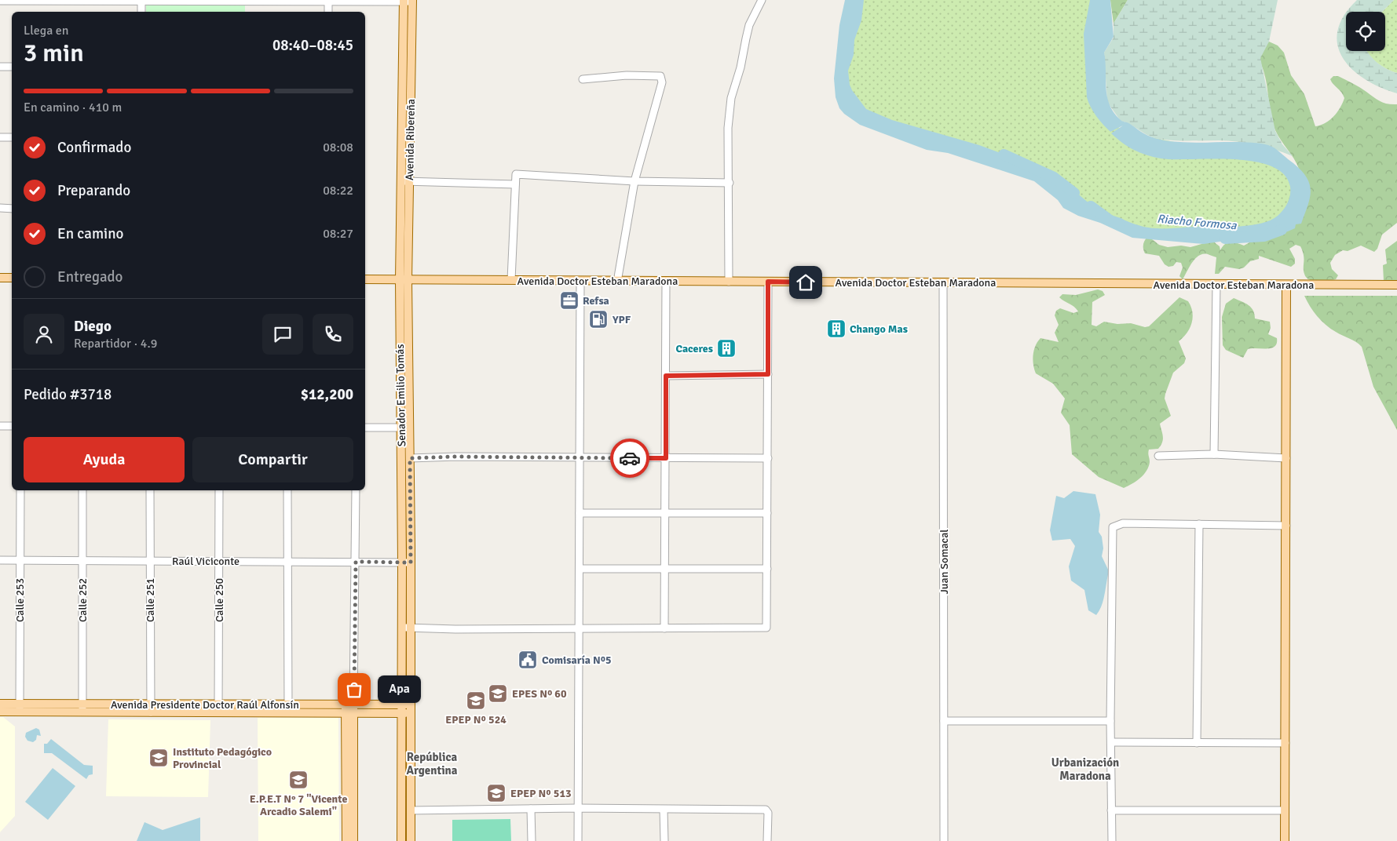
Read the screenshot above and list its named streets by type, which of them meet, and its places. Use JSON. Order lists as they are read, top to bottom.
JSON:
{
  "streets": {
    "main road": [
      "Avenida Ribereña",
      "Avenida Doctor Esteban Maradona",
      "Senador Emilio Tomás",
      "Avenida Presidente Doctor Raúl Alfonsín"
    ],
    "street": [
      "Raúl Viciconte",
      "Juan Somacal",
      "Calle 253",
      "Calle 252",
      "Calle 251",
      "Calle 250"
    ]
  },
  "crossings": [
    ["Avenida Ribereña", "Avenida Doctor Esteban Maradona"],
    ["Avenida Ribereña", "Senador Emilio Tomás"],
    ["Avenida Doctor Esteban Maradona", "Senador Emilio Tomás"],
    ["Avenida Doctor Esteban Maradona", "Juan Somacal"],
    ["Senador Emilio Tomás", "Raúl Viciconte"],
    ["Senador Emilio Tomás", "Avenida Presidente Doctor Raúl Alfonsín"],
    ["Raúl Viciconte", "Calle 253"],
    ["Raúl Viciconte", "Calle 252"],
    ["Raúl Viciconte", "Calle 251"],
    ["Raúl Viciconte", "Calle 250"],
    ["Calle 253", "Avenida Presidente Doctor Raúl Alfonsín"],
    ["Calle 252", "Avenida Presidente Doctor Raúl Alfonsín"],
    ["Calle 251", "Avenida Presidente Doctor Raúl Alfonsín"],
    ["Calle 250", "Avenida Presidente Doctor Raúl Alfonsín"]
  ],
  "districts": ["República Argentina", "Urbanización Maradona"],
  "water": ["Riacho Formosa"],
  "places": {
    "office": ["Refsa"],
    "fuel station": ["YPF"],
    "building": ["Chango Mas", "Caceres"],
    "public building": ["Comisaría Nº5"],
    "other": ["Apa"],
    "school or university": [
      "EPES Nº 60",
      "EPEP Nº 524",
      "Instituto Pedagógico Provincial",
      "E.P.E.T N° 7 \"Vicente Arcadio Salemi\"",
      "EPEP Nº 513"
    ]
  },
  "page": {
    "heading": ["3 min", "Llega en", "08:40–08:45"],
    "panel": [
      "Diego",
      "Repartidor · 4.9",
      "Pedido #3718",
      "$12,200"
    ],
    "bar": "En camino · 410 m",
    "list": [
      ["Confirmado", "08:08"],
      ["Preparando", "08:22"],
      ["En camino", "08:27"],
      "Entregado"
    ],
    "buttons": ["Ayuda", "Compartir"],
    "bubble": "Apa"
  }
}
